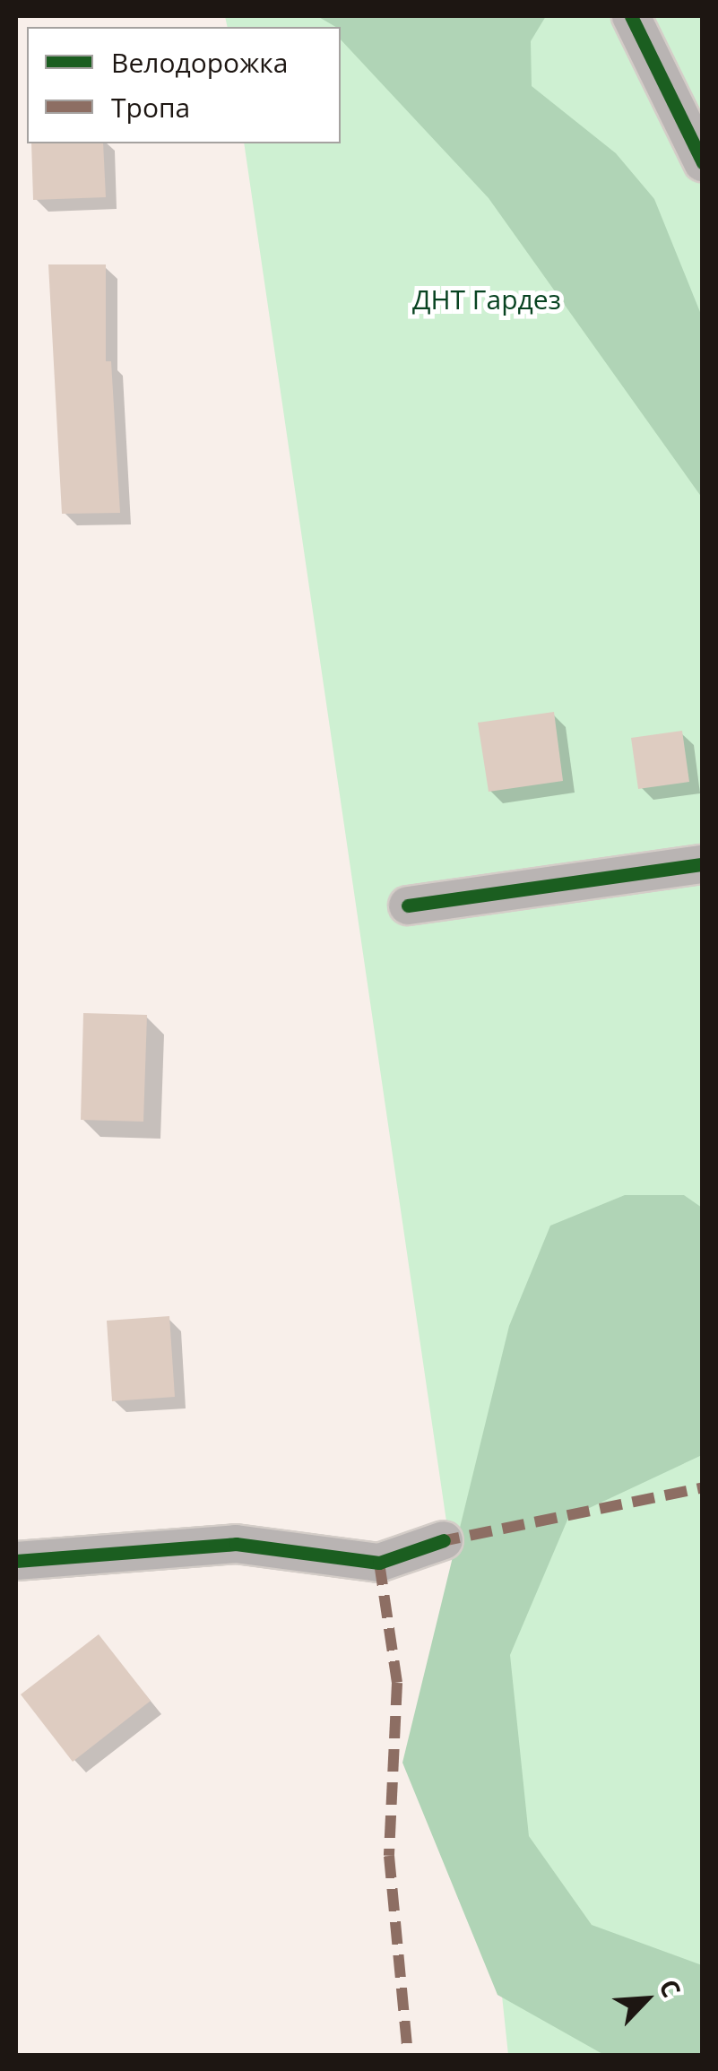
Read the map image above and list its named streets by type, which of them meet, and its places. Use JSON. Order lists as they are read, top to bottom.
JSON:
{
  "parks": ["ДНТ Гардез"],
  "legend": ["Велодорожка", "Тропа"],
  "north": "top right"
}
